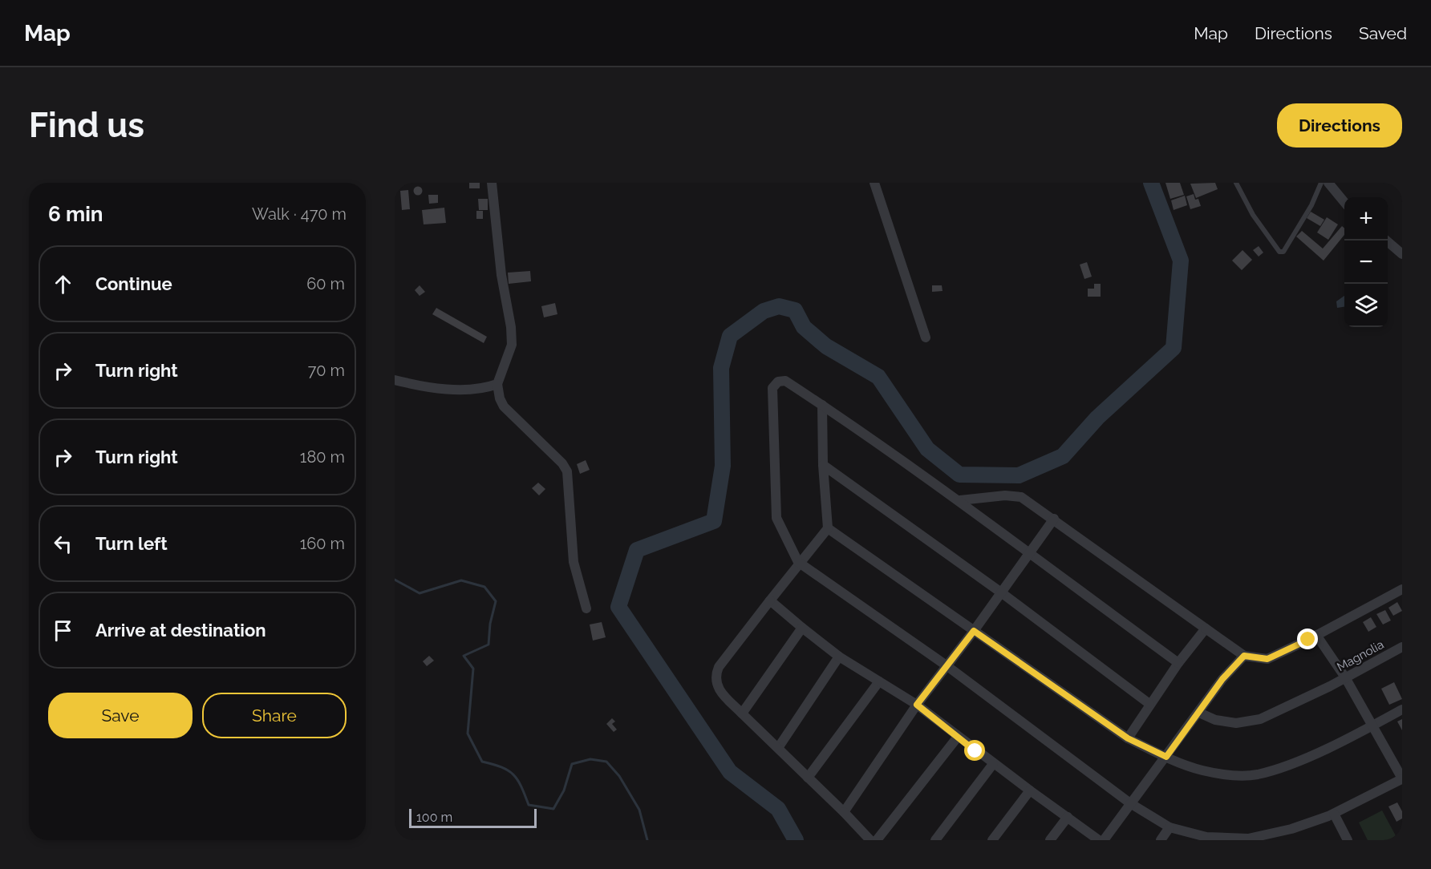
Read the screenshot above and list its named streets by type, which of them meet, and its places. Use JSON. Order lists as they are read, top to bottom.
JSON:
{
  "streets": {
    "street": ["Magnolia"]
  },
  "scale_bar": "100 m",
  "page": {
    "header": "Map",
    "nav": ["Map", "Directions", "Saved"],
    "buttons": [
      "Directions",
      ["Save", "Share"]
    ],
    "title": "Find us",
    "heading": ["6 min", "Walk · 470 m"],
    "map_buttons": ["+", "−"],
    "list": [
      ["Continue", "60 m"],
      ["Turn right", "70 m"],
      ["Turn right", "180 m"],
      ["Turn left", "160 m"],
      "Arrive at destination"
    ],
    "scale": "100 m"
  }
}
